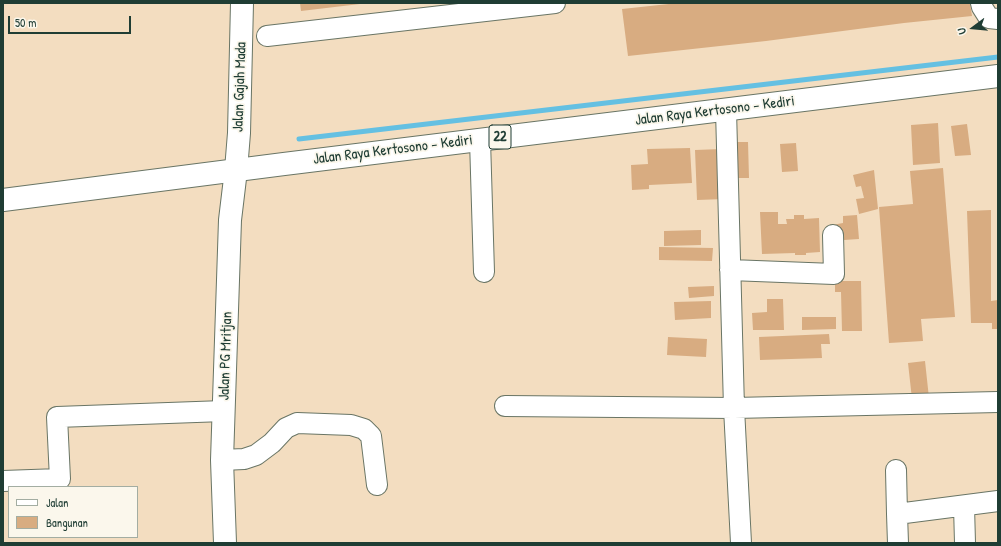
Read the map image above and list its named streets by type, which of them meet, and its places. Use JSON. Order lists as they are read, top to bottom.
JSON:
{
  "streets": {
    "main road": [
      "Jalan Gajah Mada",
      "Jalan Raya Kertosono - Kediri",
      "22",
      "Jalan PG Mritjan"
    ]
  },
  "crossings": [
    ["Jalan Gajah Mada", "Jalan Raya Kertosono - Kediri"],
    ["Jalan Gajah Mada", "Jalan PG Mritjan"],
    ["Jalan Raya Kertosono - Kediri", "Jalan PG Mritjan"]
  ],
  "legend": ["Jalan", "Bangunan"],
  "scale_bar": "50 m",
  "north": "left"
}
